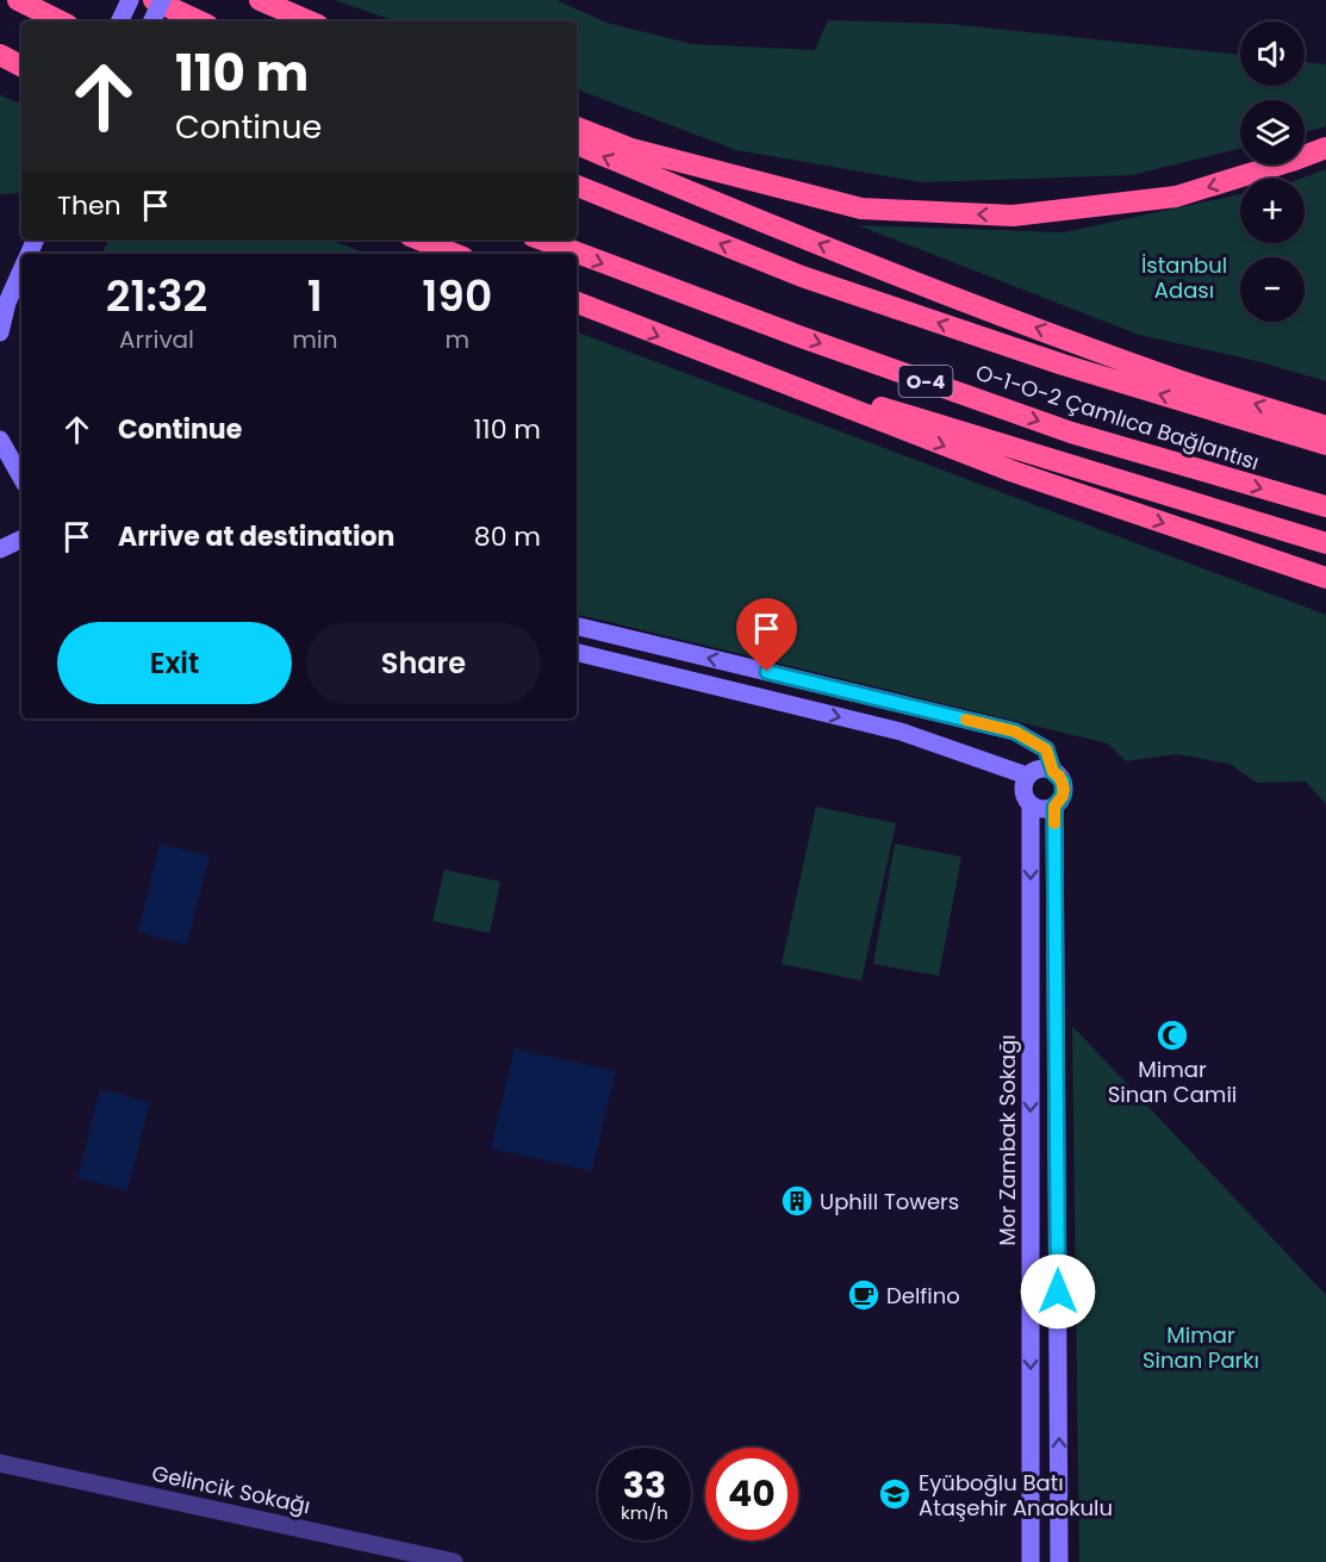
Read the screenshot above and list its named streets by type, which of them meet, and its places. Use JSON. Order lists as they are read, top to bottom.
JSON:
{
  "streets": {
    "highway": ["O-4", "O-1-O-2 Çamlıca Bağlantısı"],
    "street": ["Mor Zambak Sokağı", "Gelincik Sokağı"]
  },
  "parks": ["İstanbul Adası", "Mimar Sinan Parkı"],
  "places": {
    "mosque": ["Mimar Sinan Camii"],
    "building": ["Uphill Towers"],
    "cafe": ["Delfino"],
    "school or university": ["Eyüboğlu Batı Ataşehir Anaokulu"]
  },
  "page": {
    "map_buttons": ["+", "−"],
    "turn": ["110 m", "Continue"],
    "then": "Then",
    "eta": [
      "21:32",
      "Arrival",
      "1",
      "min",
      "190",
      "m"
    ],
    "list": [
      {
        "name": "Continue",
        "value": "110 m"
      },
      {
        "name": "Arrive at destination",
        "value": "80 m"
      }
    ],
    "buttons": ["Exit", "Share"],
    "speed": "33 km/h",
    "limit": "40"
  }
}
